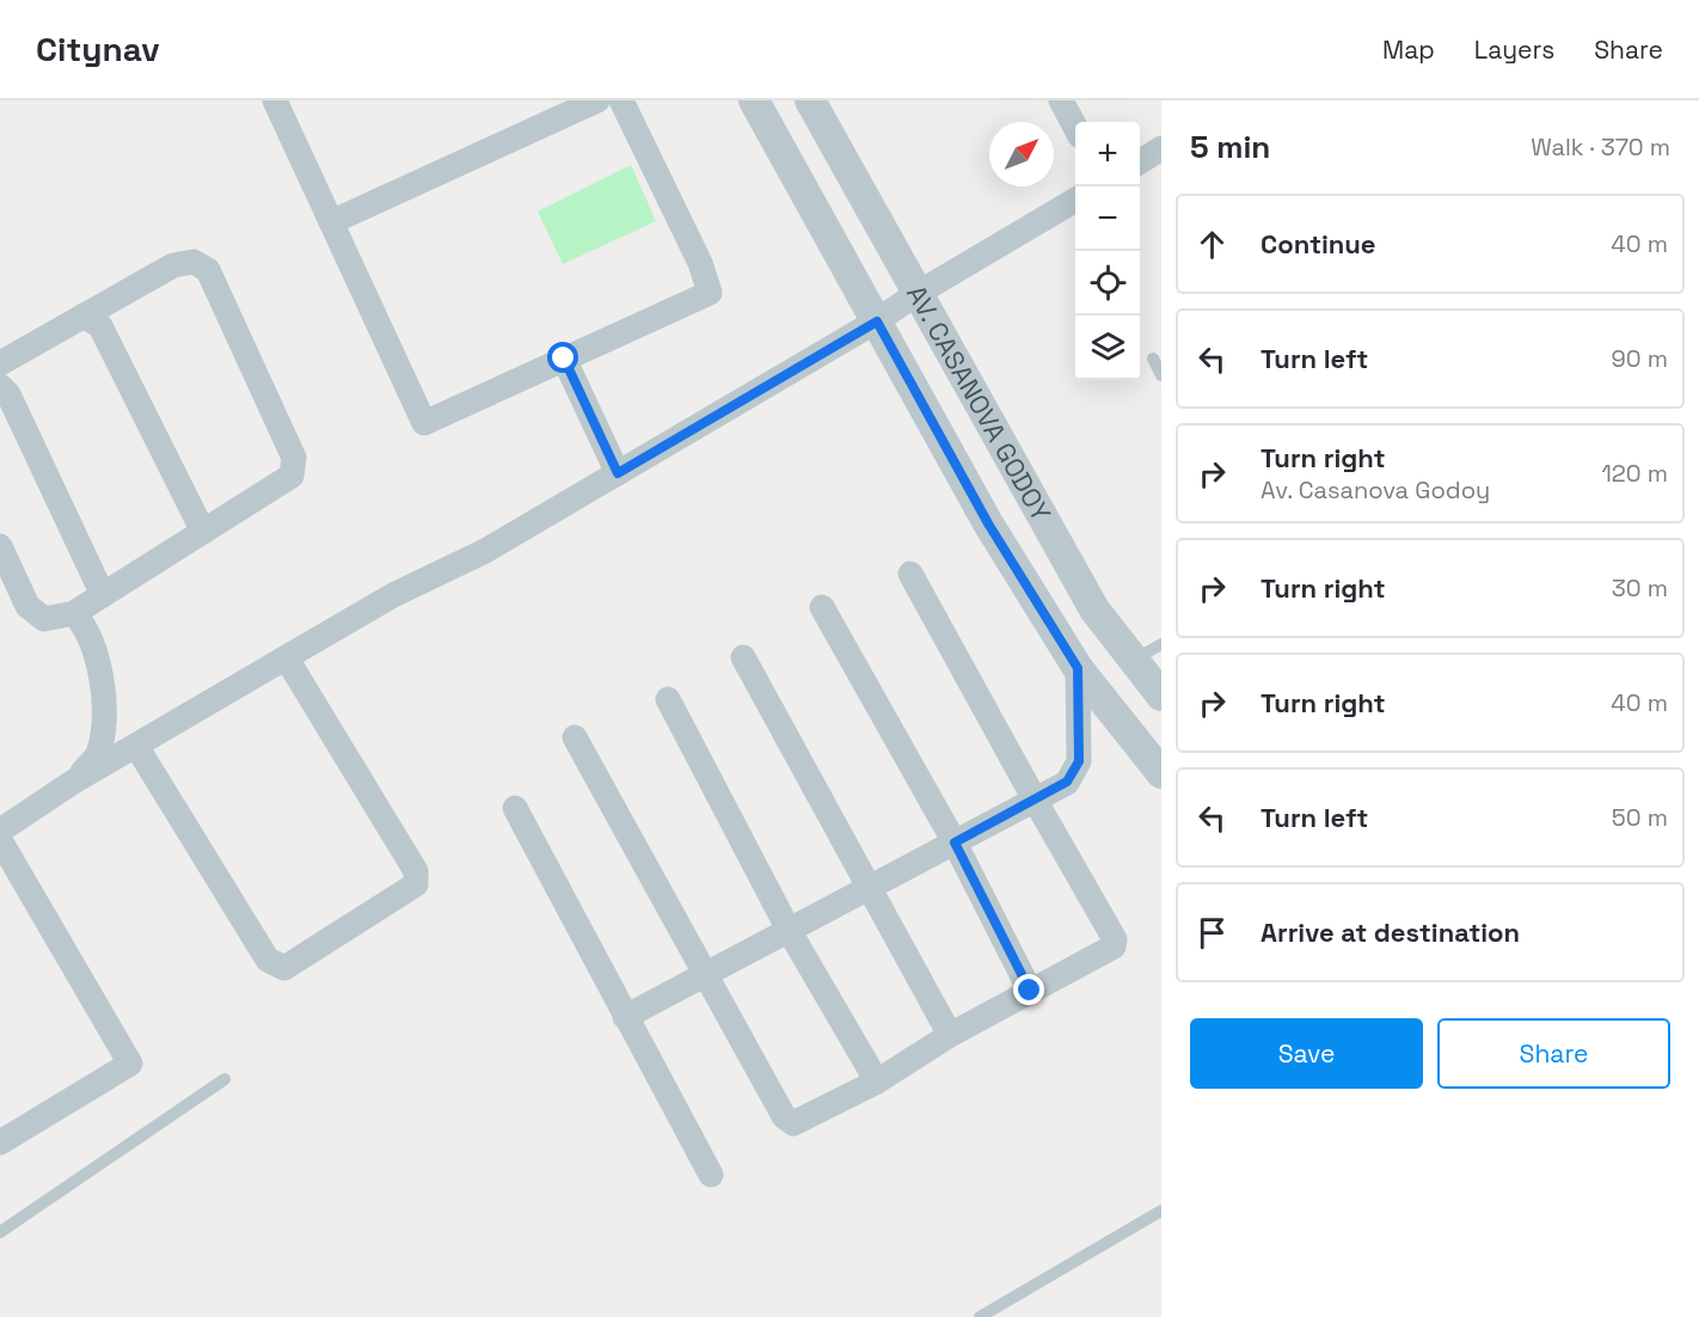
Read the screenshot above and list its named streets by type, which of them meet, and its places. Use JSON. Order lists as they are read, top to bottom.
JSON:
{
  "streets": {
    "street": ["AV. CASANOVA GODOY"]
  },
  "north": "top right",
  "page": {
    "header": "Citynav",
    "nav": ["Map", "Layers", "Share"],
    "heading": ["5 min", "Walk · 370 m"],
    "map_buttons": ["+", "−"],
    "list": [
      ["Continue", "40 m"],
      ["Turn left", "90 m"],
      ["Turn right", "Av. Casanova Godoy", "120 m"],
      ["Turn right", "30 m"],
      ["Turn right", "40 m"],
      ["Turn left", "50 m"],
      "Arrive at destination"
    ],
    "buttons": ["Save", "Share"]
  }
}
